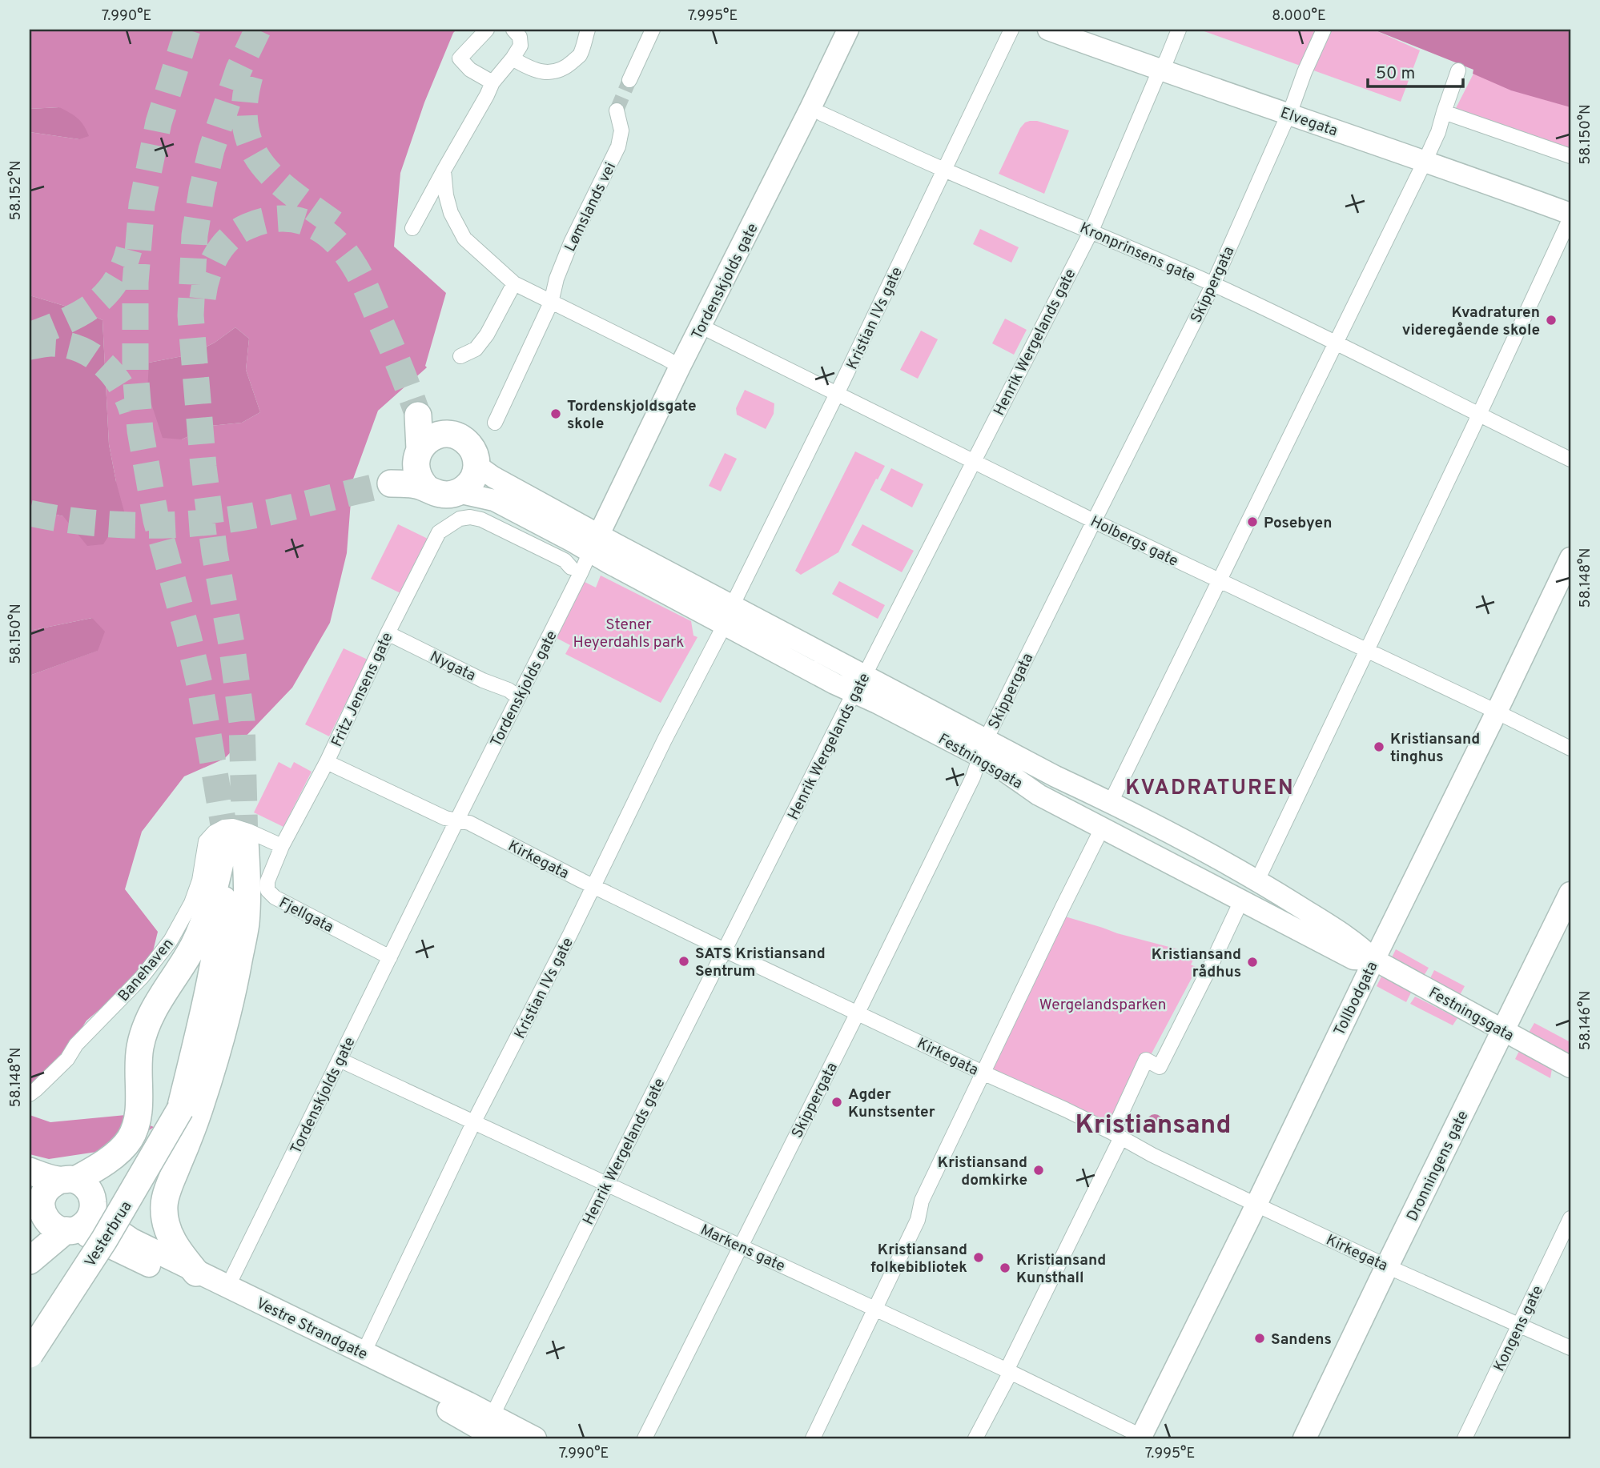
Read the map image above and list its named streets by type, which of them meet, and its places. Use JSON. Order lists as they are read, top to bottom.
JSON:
{
  "streets": {
    "highway": ["Vesterbrua"],
    "main road": [
      "Elvegata",
      "Tordenskjolds gate",
      "Festningsgata",
      "Tollbodgata",
      "Dronningens gate",
      "Vestre Strandgate"
    ],
    "street": [
      "Lømslands vei",
      "Kronprinsens gate",
      "Skippergata",
      "Kristian IVs gate",
      "Henrik Wergelands gate",
      "Holbergs gate",
      "Nygata",
      "Fritz Jensens gate",
      "Kirkegata",
      "Fjellgata",
      "Banehaven",
      "Markens gate",
      "Kongens gate"
    ]
  },
  "crossings": [
    ["Elvegata", "Skippergata"],
    ["Elvegata", "Henrik Wergelands gate"],
    ["Kronprinsens gate", "Skippergata"],
    ["Kronprinsens gate", "Kristian IVs gate"],
    ["Kronprinsens gate", "Henrik Wergelands gate"],
    ["Tordenskjolds gate", "Holbergs gate"],
    ["Tordenskjolds gate", "Nygata"],
    ["Tordenskjolds gate", "Festningsgata"],
    ["Tordenskjolds gate", "Kirkegata"],
    ["Tordenskjolds gate", "Fjellgata"],
    ["Tordenskjolds gate", "Markens gate"],
    ["Tordenskjolds gate", "Vestre Strandgate"],
    ["Skippergata", "Holbergs gate"],
    ["Skippergata", "Festningsgata"],
    ["Skippergata", "Kirkegata"],
    ["Skippergata", "Markens gate"],
    ["Kristian IVs gate", "Holbergs gate"],
    ["Kristian IVs gate", "Festningsgata"],
    ["Kristian IVs gate", "Kirkegata"],
    ["Kristian IVs gate", "Markens gate"],
    ["Kristian IVs gate", "Vestre Strandgate"],
    ["Henrik Wergelands gate", "Holbergs gate"],
    ["Henrik Wergelands gate", "Festningsgata"],
    ["Henrik Wergelands gate", "Kirkegata"],
    ["Henrik Wergelands gate", "Markens gate"],
    ["Henrik Wergelands gate", "Vestre Strandgate"],
    ["Holbergs gate", "Tollbodgata"],
    ["Nygata", "Fritz Jensens gate"],
    ["Fritz Jensens gate", "Kirkegata"],
    ["Fritz Jensens gate", "Fjellgata"],
    ["Fritz Jensens gate", "Banehaven"],
    ["Festningsgata", "Tollbodgata"],
    ["Festningsgata", "Dronningens gate"],
    ["Kirkegata", "Tollbodgata"],
    ["Kirkegata", "Dronningens gate"],
    ["Kirkegata", "Kongens gate"],
    ["Fjellgata", "Banehaven"],
    ["Tollbodgata", "Markens gate"]
  ],
  "districts": ["KVADRATUREN", "Kristiansand"],
  "parks": ["Stener Heyerdahls park", "Wergelandsparken"],
  "places": [
    "Kvadraturen videregående skole",
    "Tordenskjoldsgate skole",
    "Posebyen",
    "Kristiansand tinghus",
    "SATS Kristiansand Sentrum",
    "Kristiansand rådhus",
    "Agder Kunstsenter",
    "Kristiansand domkirke",
    "Kristiansand folkebibliotek",
    "Kristiansand Kunsthall",
    "Sandens"
  ],
  "scale_bar": "50 m",
  "coordinates": [
    "7.990°E",
    "7.995°E",
    "8.000°E",
    "58.150°N",
    "58.152°N",
    "58.148°N",
    "58.146°N"
  ]
}
